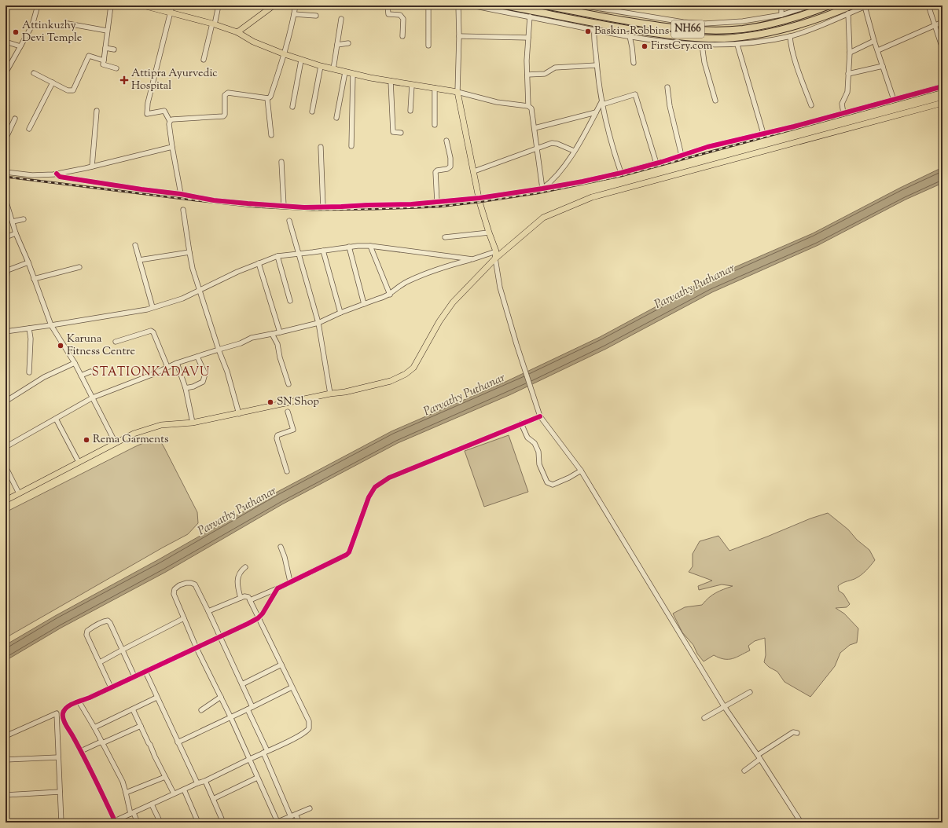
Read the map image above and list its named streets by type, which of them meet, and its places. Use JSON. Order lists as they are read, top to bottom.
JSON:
{
  "streets": {
    "highway": ["NH66"]
  },
  "districts": ["STATIONKADAVU"],
  "water": ["Parvathy Puthanar"],
  "places": {
    "other": [
      "Baskin-Robbins",
      "Attinkuzhy Devi Temple",
      "FirstCry.com",
      "Karuna Fitness Centre",
      "SN Shop",
      "Rema Garments"
    ],
    "health": ["Attipra Ayurvedic Hospital"]
  }
}
